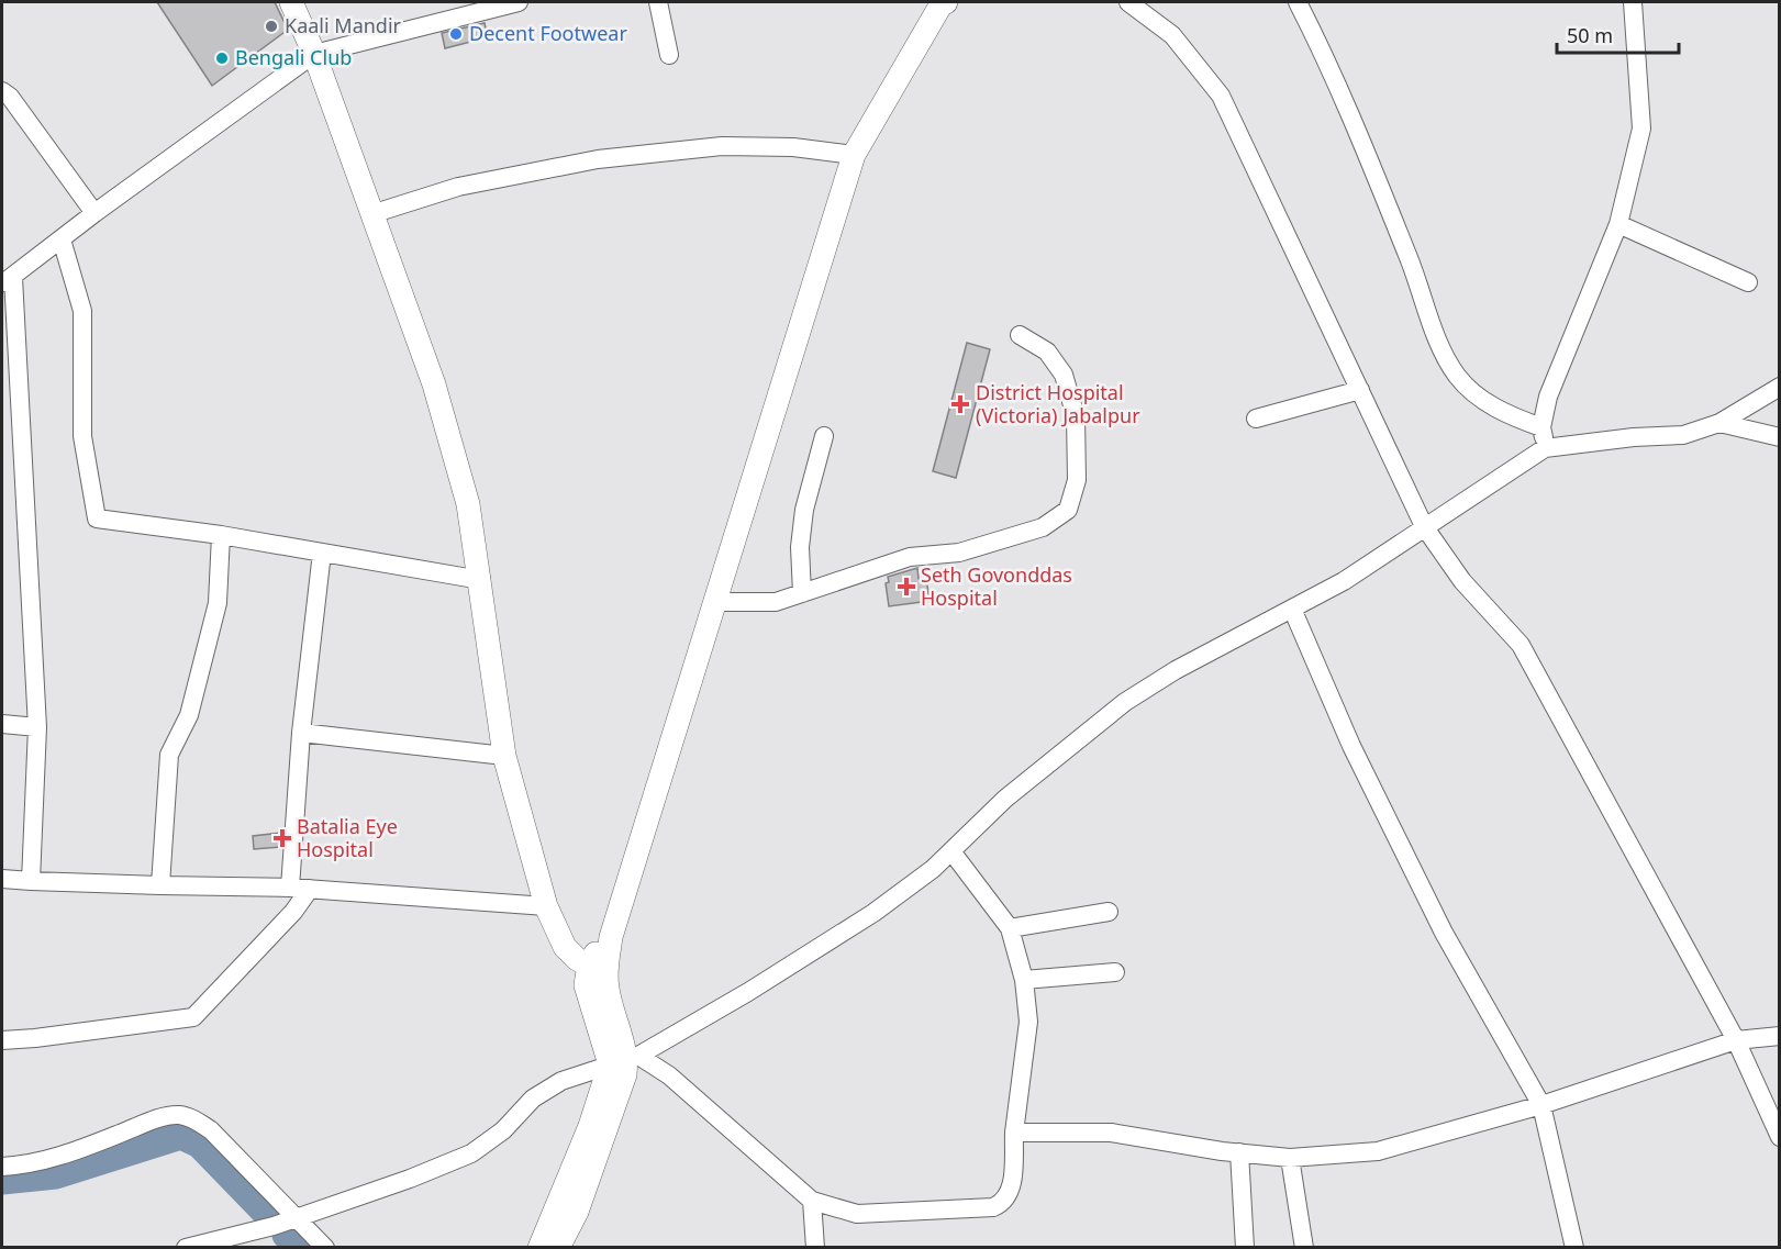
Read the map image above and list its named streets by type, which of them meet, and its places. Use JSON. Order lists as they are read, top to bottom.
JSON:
{
  "places": {
    "other": ["Kaali Mandir", "Decent Footwear", "Bengali Club"],
    "health": ["District Hospital (Victoria) Jabalpur", "Seth Govonddas Hospital", "Batalia Eye Hospital"]
  },
  "scale_bar": "50 m"
}
